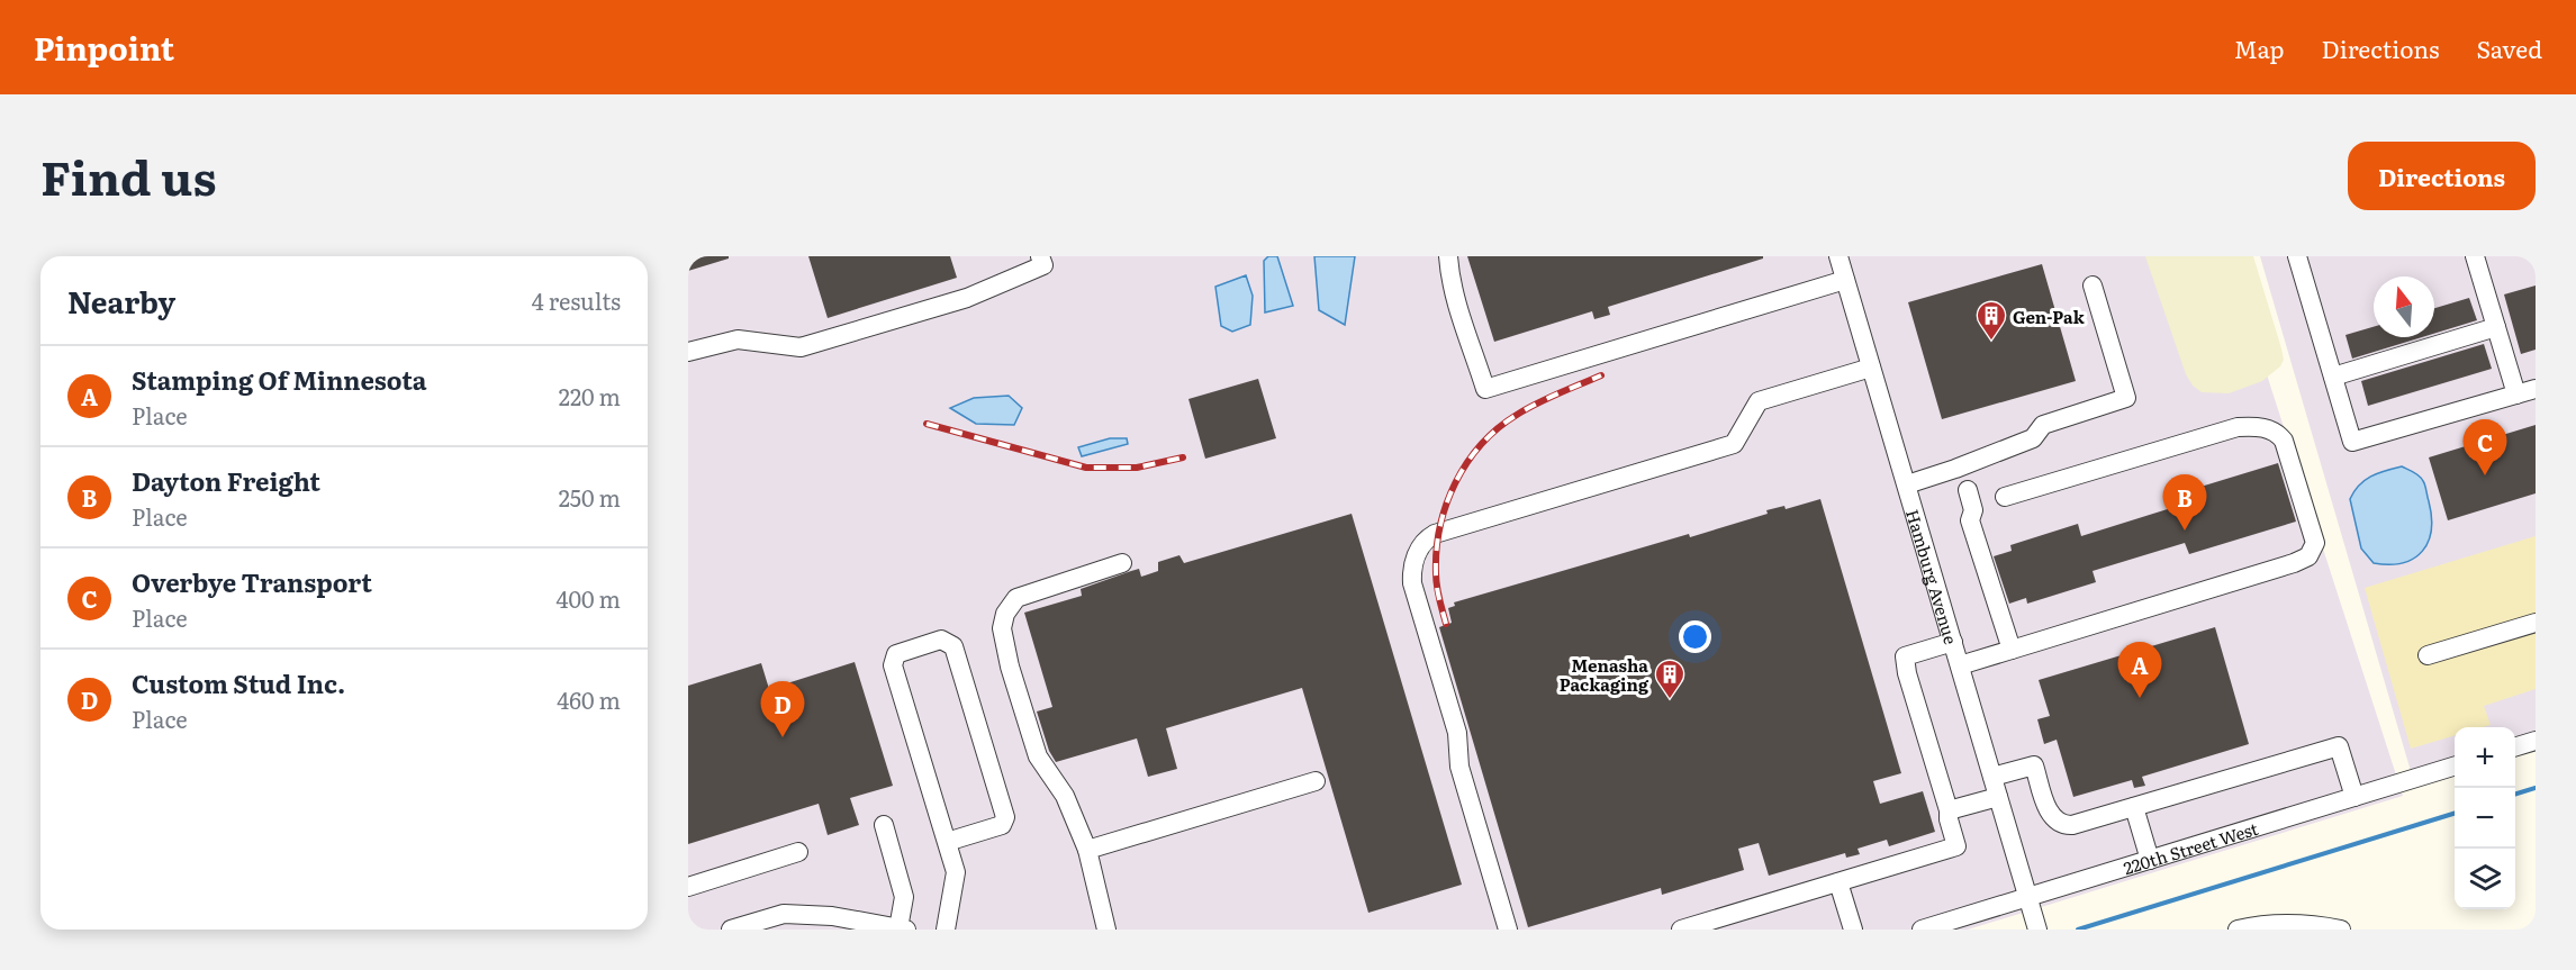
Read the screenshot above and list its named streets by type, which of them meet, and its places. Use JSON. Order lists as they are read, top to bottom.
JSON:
{
  "streets": {
    "street": ["Hamburg Avenue", "220th Street West"]
  },
  "crossings": [
    ["Hamburg Avenue", "220th Street West"]
  ],
  "places": {
    "building": ["Gen-Pak", "Menasha Packaging"]
  },
  "north": "top",
  "page": {
    "header": "Pinpoint",
    "nav": ["Map", "Directions", "Saved"],
    "title": "Find us",
    "buttons": "Directions",
    "heading": ["Nearby", "4 results"],
    "list": [
      {
        "mark": "A",
        "name": "Stamping Of Minnesota",
        "note": "Place",
        "value": "220 m"
      },
      {
        "mark": "B",
        "name": "Dayton Freight",
        "note": "Place",
        "value": "250 m"
      },
      {
        "mark": "C",
        "name": "Overbye Transport",
        "note": "Place",
        "value": "400 m"
      },
      {
        "mark": "D",
        "name": "Custom Stud Inc.",
        "note": "Place",
        "value": "460 m"
      }
    ],
    "pins": [
      "C",
      "B",
      "A",
      "D"
    ],
    "map_buttons": ["+", "−"]
  }
}
